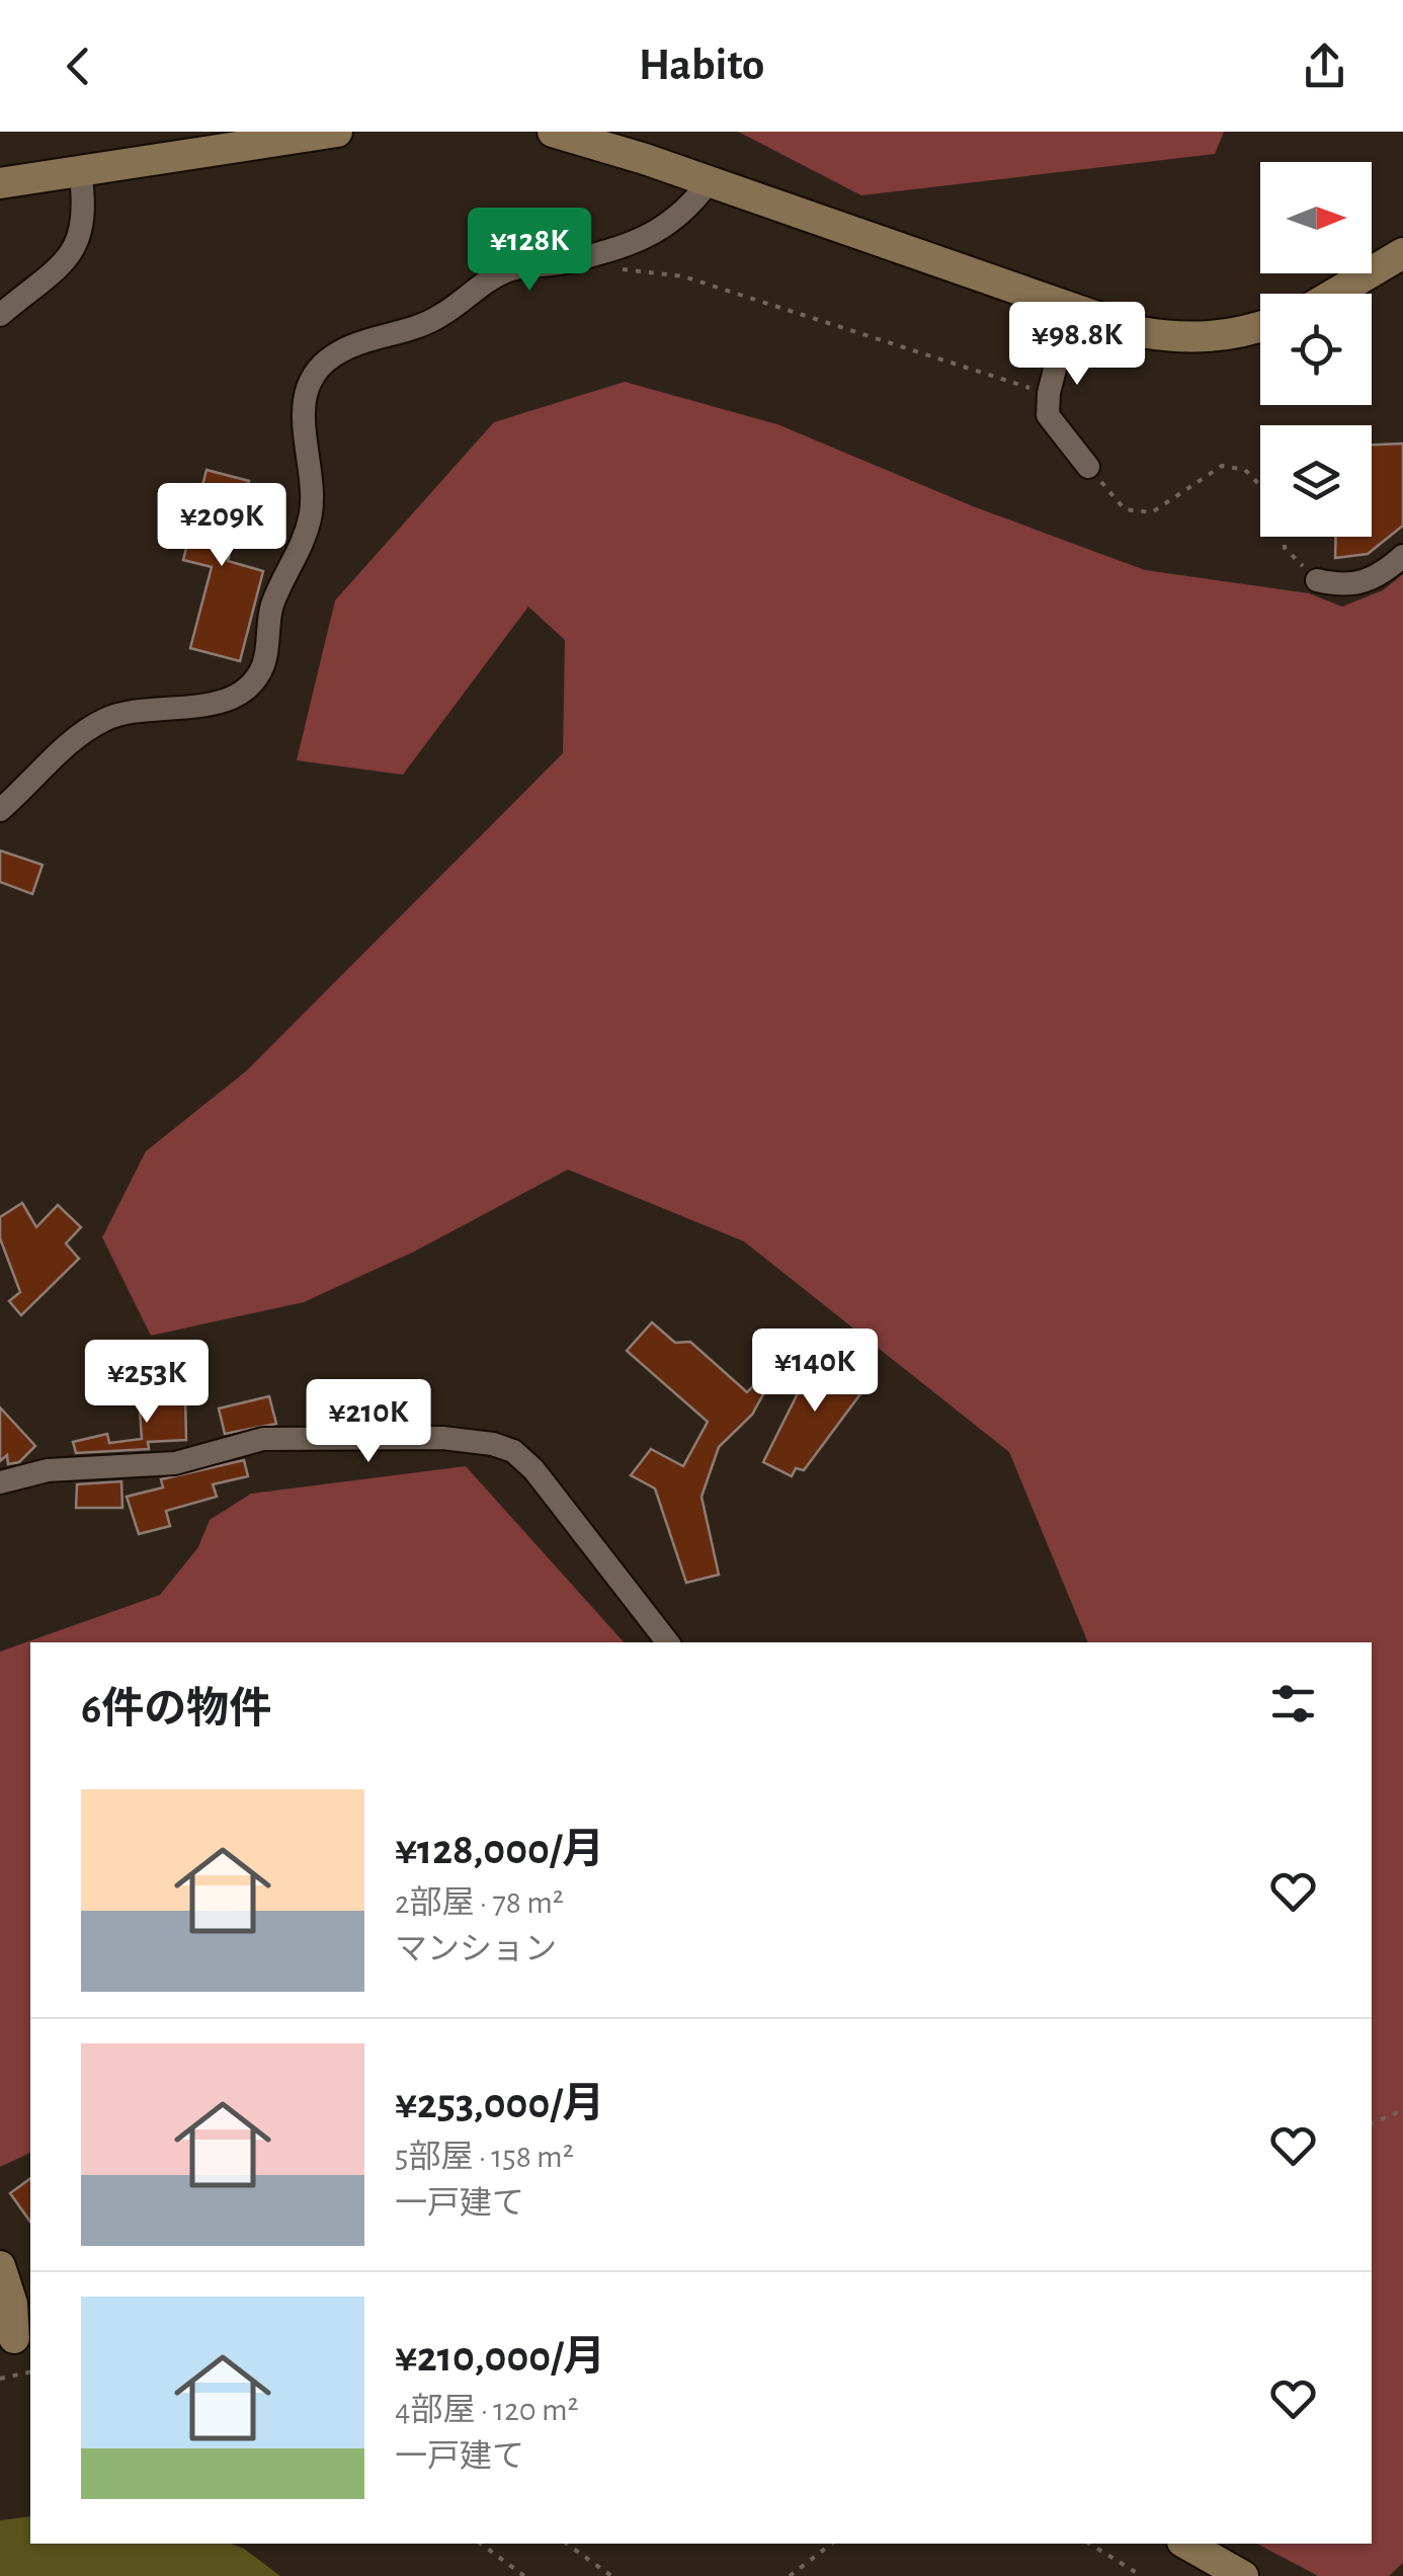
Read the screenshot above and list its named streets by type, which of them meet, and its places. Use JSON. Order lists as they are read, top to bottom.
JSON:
{
  "north": "right",
  "page": {
    "header": "Habito",
    "price": [
      "¥128K",
      "¥98.8K",
      "¥209K",
      "¥140K",
      "¥253K",
      "¥210K"
    ],
    "heading": "6件の物件",
    "list": [
      {
        "name": "¥128,000/月",
        "note": "2部屋 · 78 m² · マンション"
      },
      {
        "name": "¥253,000/月",
        "note": "5部屋 · 158 m² · 一戸建て"
      },
      {
        "name": "¥210,000/月",
        "note": "4部屋 · 120 m² · 一戸建て"
      }
    ]
  }
}
